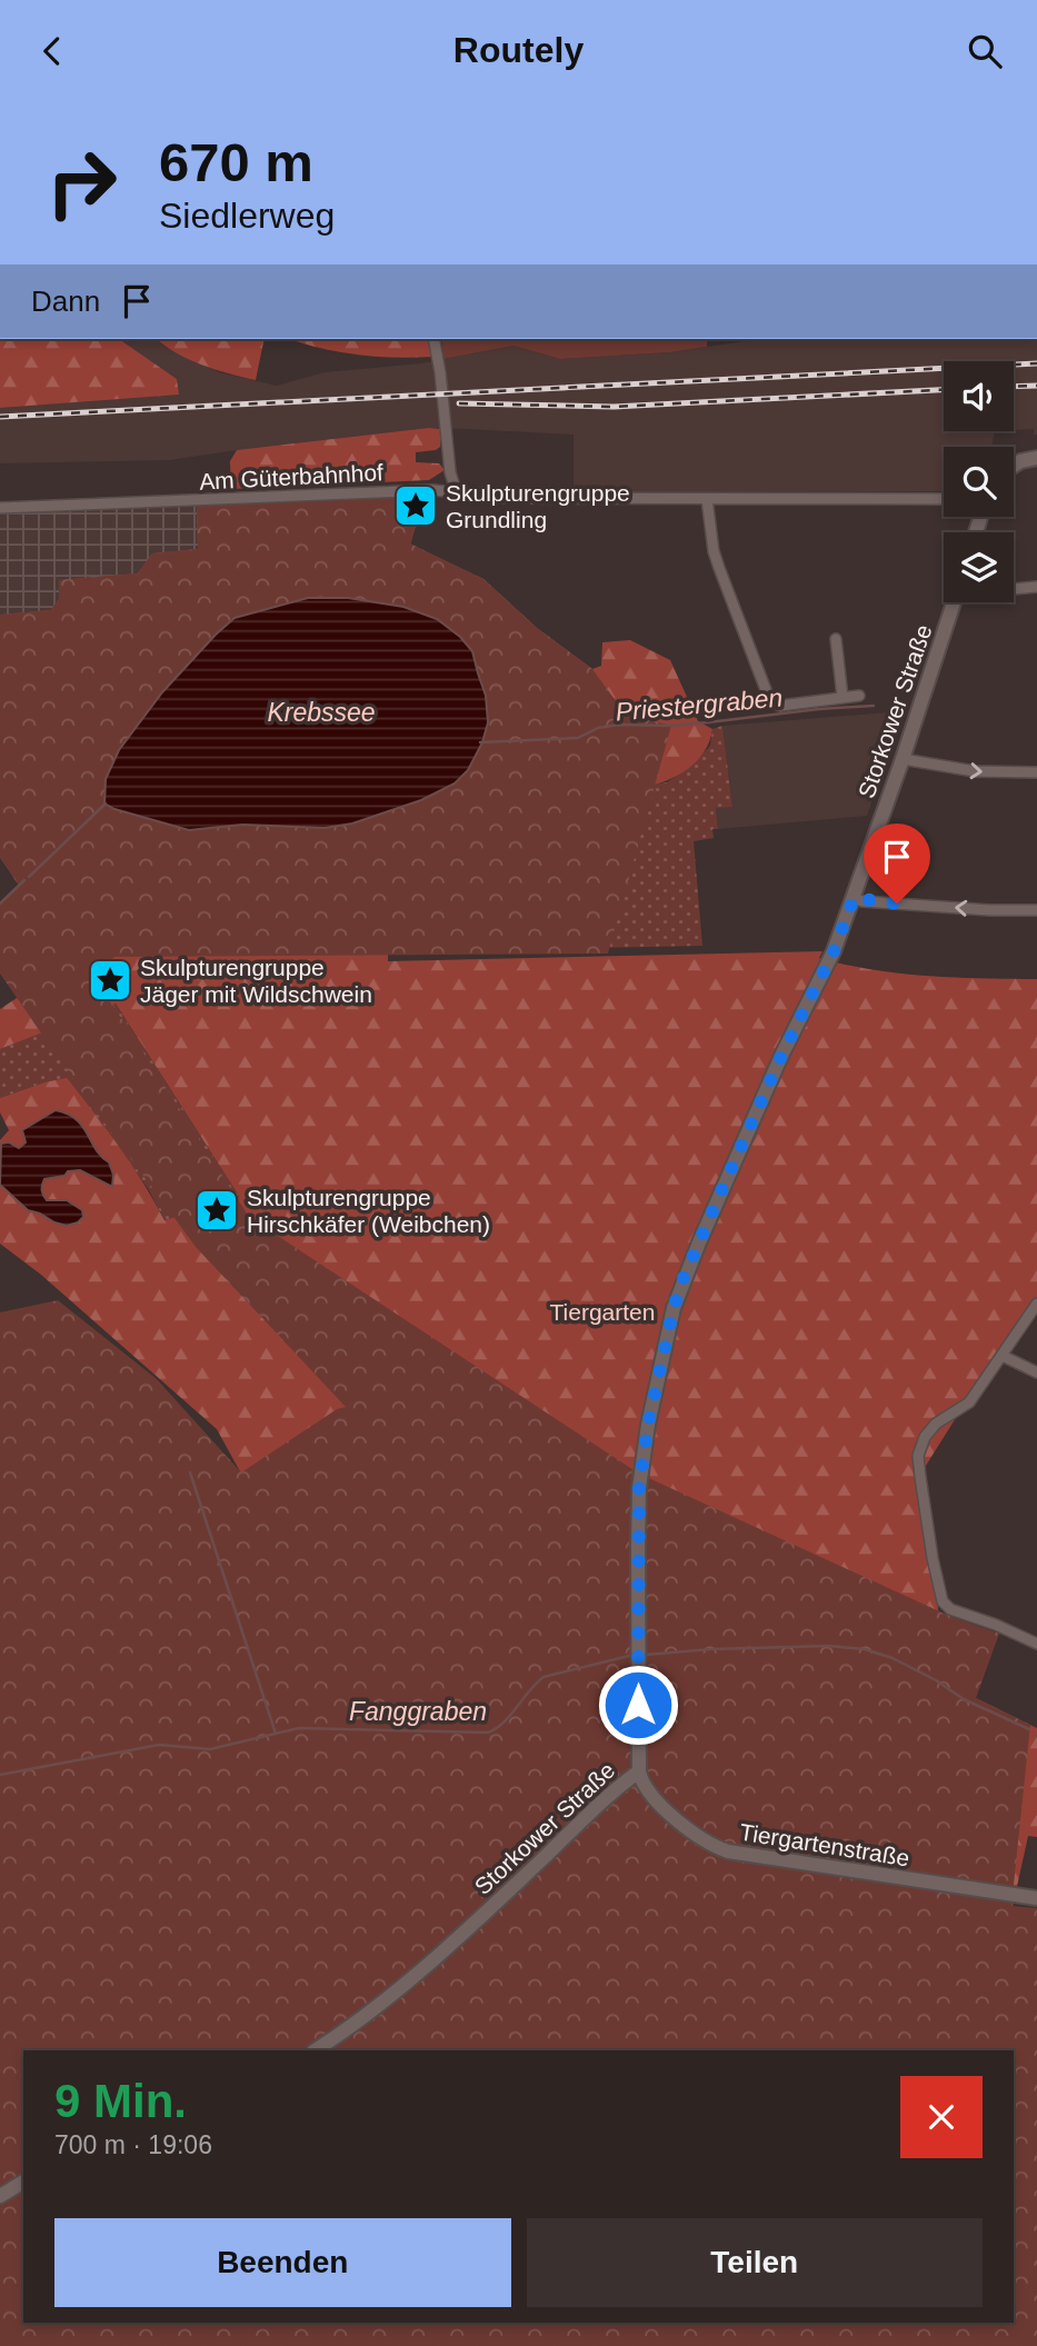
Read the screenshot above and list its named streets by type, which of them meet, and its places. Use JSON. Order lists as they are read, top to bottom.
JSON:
{
  "streets": {
    "main road": ["Storkower Straße", "Tiergartenstraße"],
    "street": ["Am Güterbahnhof"]
  },
  "crossings": [
    ["Storkower Straße", "Tiergartenstraße"]
  ],
  "water": ["Priestergraben", "Krebssee", "Fanggraben"],
  "parks": ["Tiergarten"],
  "places": {
    "place": ["Skulpturengruppe Grundling", "Skulpturengruppe Jäger mit Wildschwein", "Skulpturengruppe Hirschkäfer (Weibchen)"]
  },
  "page": {
    "header": "Routely",
    "turn": ["670 m", "Siedlerweg"],
    "then": "Dann",
    "heading": ["9 Min.", "700 m · 19:06"],
    "buttons": ["Beenden", "Teilen"]
  }
}
